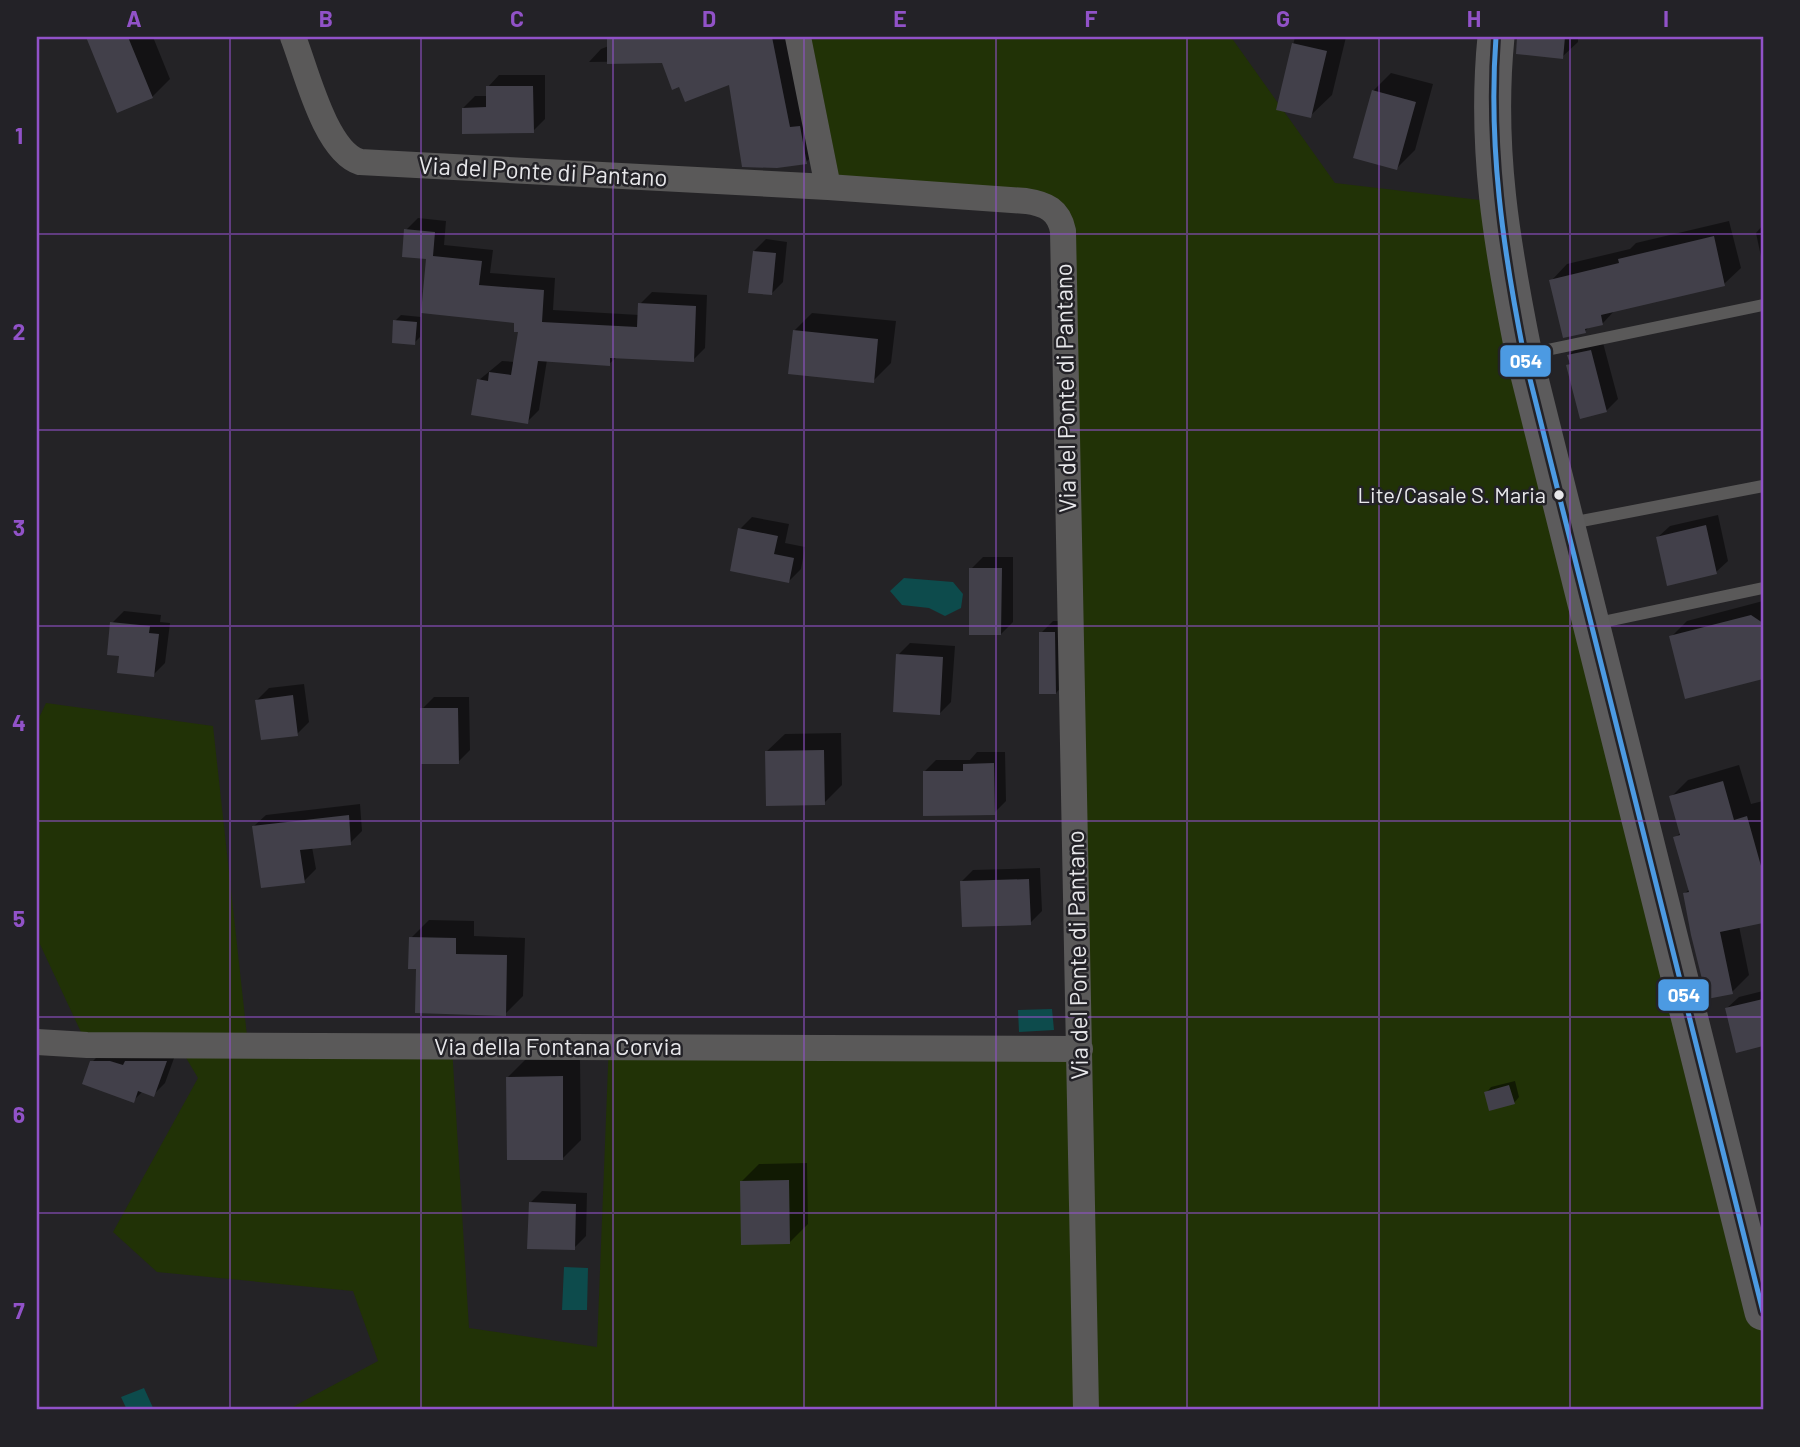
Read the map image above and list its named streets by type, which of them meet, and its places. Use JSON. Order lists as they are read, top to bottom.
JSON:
{
  "streets": {
    "street": ["Via del Ponte di Pantano", "Via della Fontana Corvia"]
  },
  "crossings": [
    ["Via del Ponte di Pantano", "Via della Fontana Corvia"]
  ],
  "places": ["Lite/Casale S. Maria"],
  "lines": ["transit line 054"],
  "grid": {
    "columns": [
      "A",
      "B",
      "C",
      "D",
      "E",
      "F",
      "G",
      "H",
      "I"
    ],
    "rows": [
      "1",
      "2",
      "3",
      "4",
      "5",
      "6",
      "7"
    ]
  }
}
